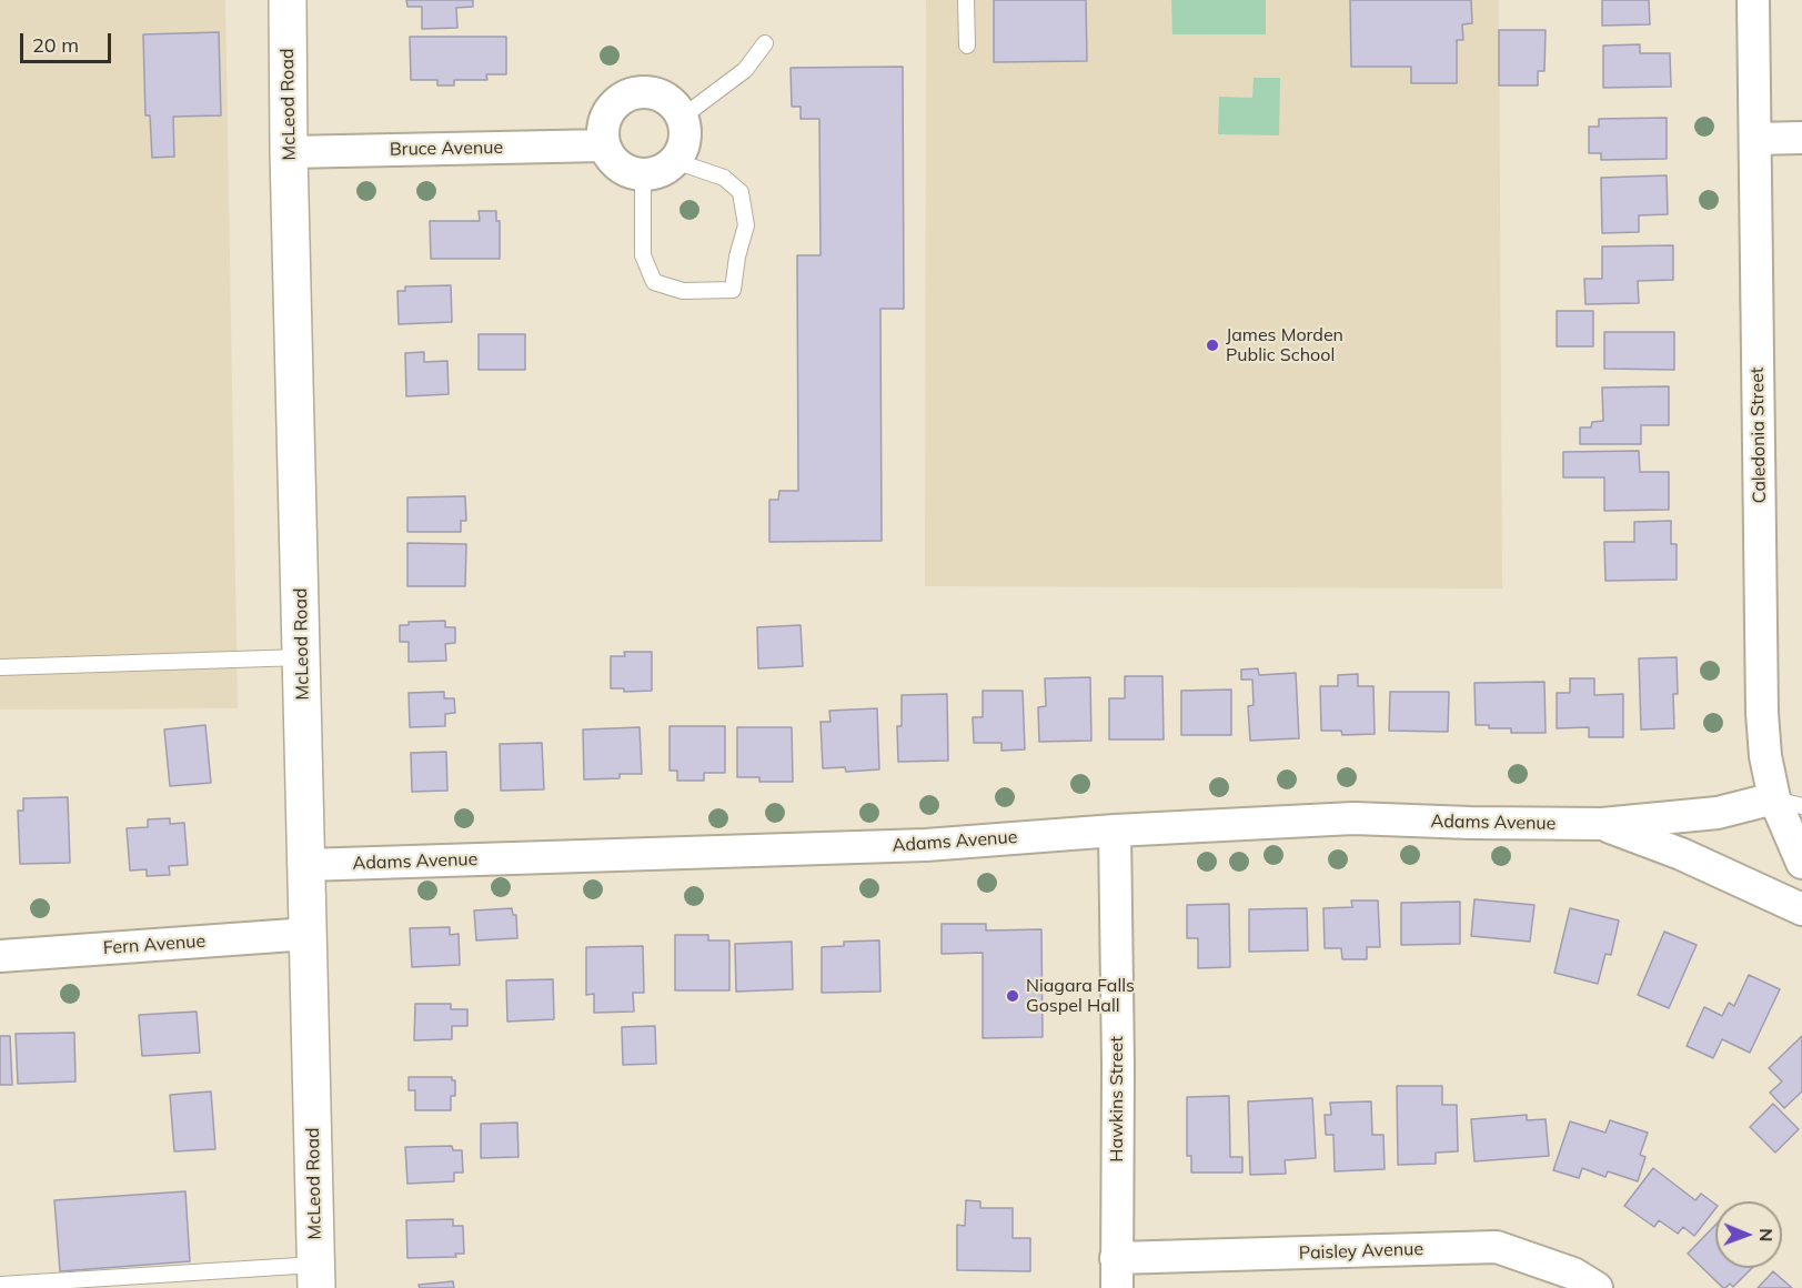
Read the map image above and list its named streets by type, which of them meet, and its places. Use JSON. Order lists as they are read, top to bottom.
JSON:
{
  "streets": {
    "main road": ["McLeod Road"],
    "street": [
      "Bruce Avenue",
      "Caledonia Street",
      "Adams Avenue",
      "Fern Avenue",
      "Hawkins Street",
      "Paisley Avenue"
    ]
  },
  "crossings": [
    ["McLeod Road", "Bruce Avenue"],
    ["McLeod Road", "Adams Avenue"],
    ["McLeod Road", "Fern Avenue"],
    ["Caledonia Street", "Adams Avenue"],
    ["Adams Avenue", "Hawkins Street"],
    ["Hawkins Street", "Paisley Avenue"]
  ],
  "places": ["James Morden Public School", "Niagara Falls Gospel Hall"],
  "scale_bar": "20 m",
  "north": "right"
}
